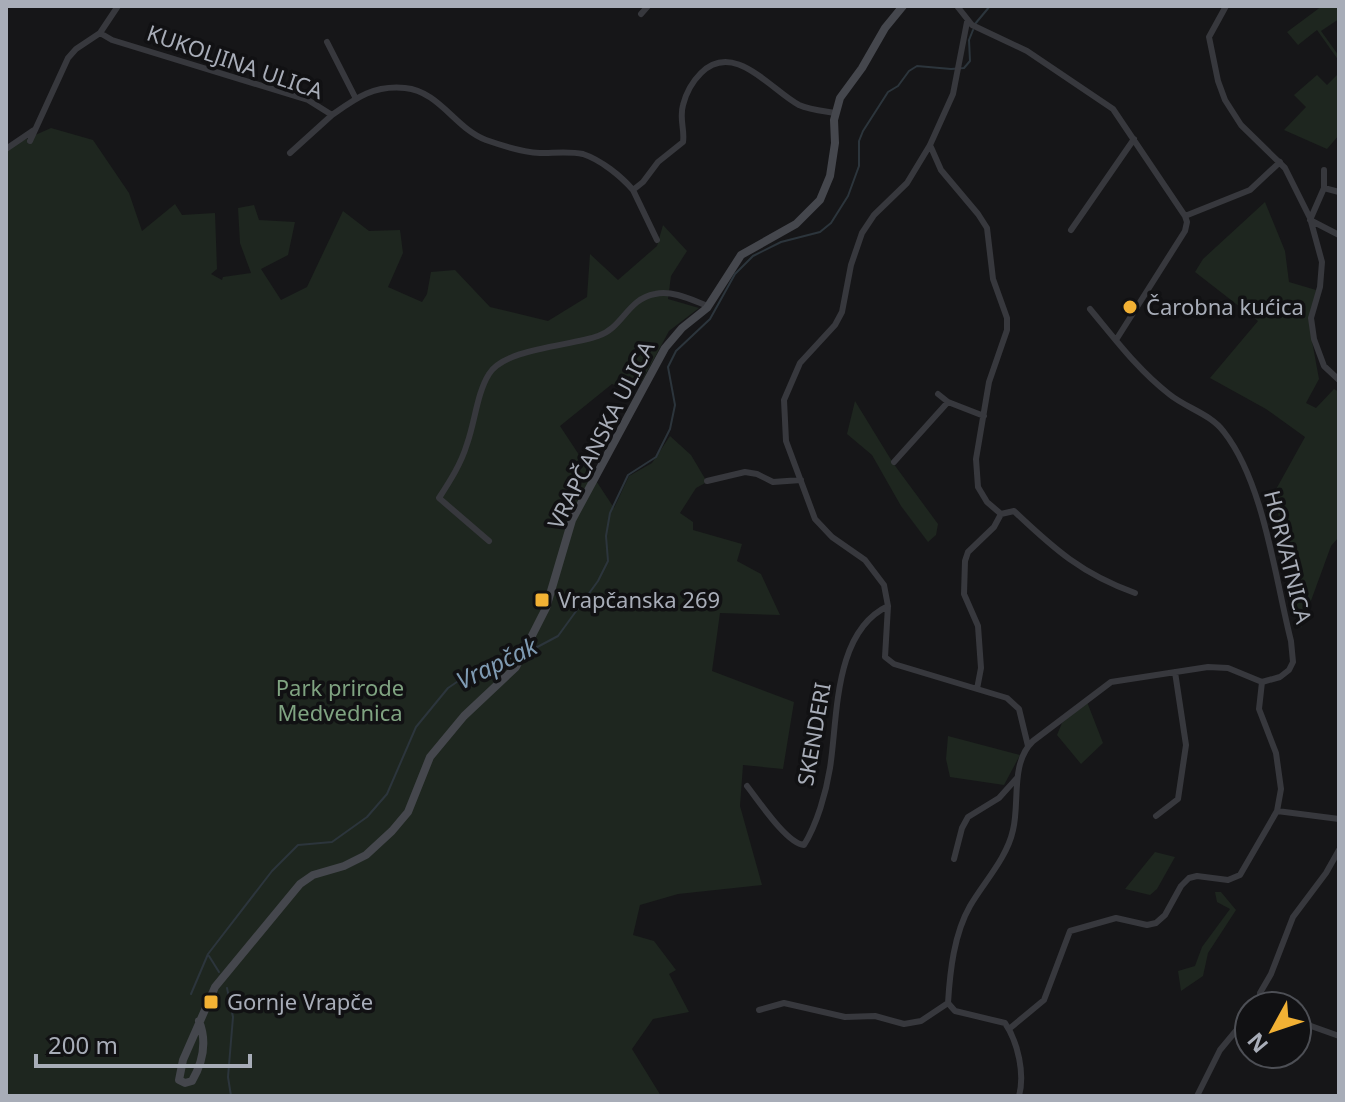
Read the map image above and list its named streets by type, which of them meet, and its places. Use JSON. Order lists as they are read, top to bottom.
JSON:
{
  "streets": {
    "street": [
      "KUKOLJINA ULICA",
      "VRAPČANSKA ULICA",
      "HORVATNICA",
      "SKENDERI"
    ]
  },
  "water": ["Vrapčak"],
  "parks": ["Park prirode Medvednica"],
  "places": {
    "other": ["Čarobna kućica"],
    "transit": ["Vrapčanska 269", "Gornje Vrapče"]
  },
  "scale_bar": "200 m",
  "north": "bottom left"
}
